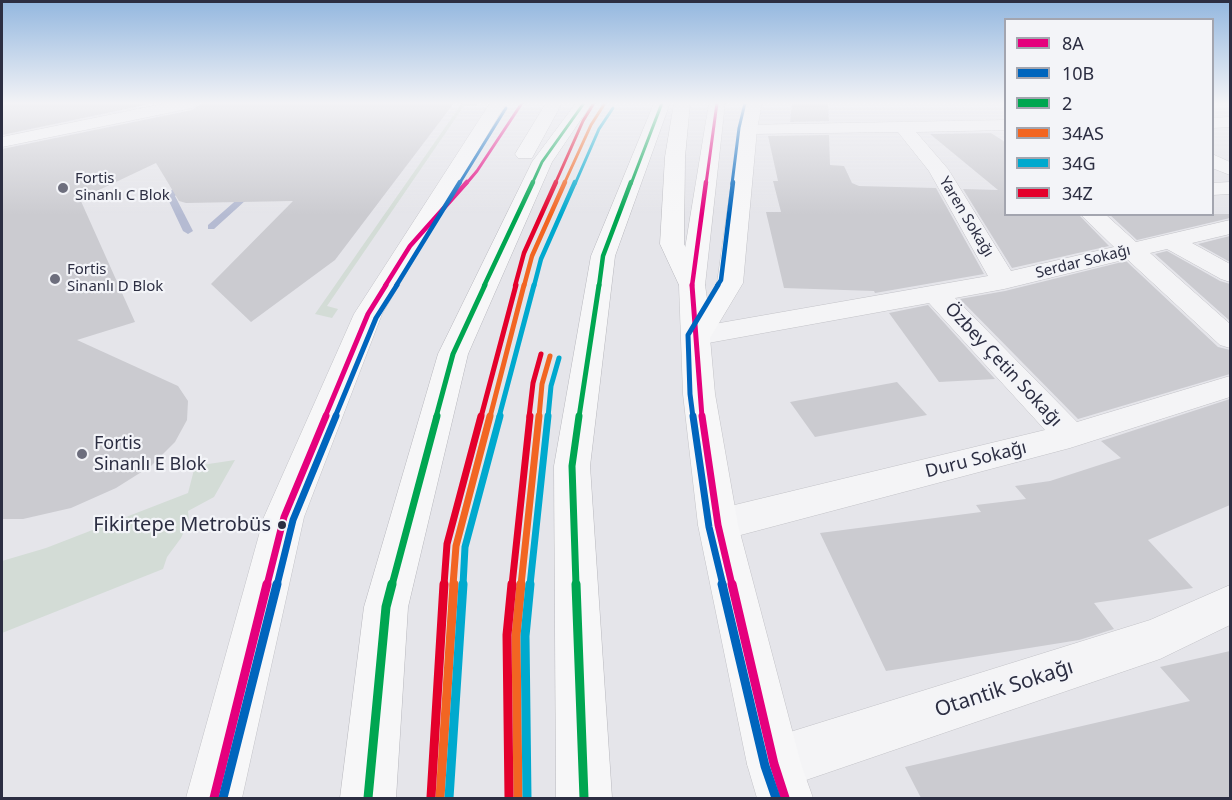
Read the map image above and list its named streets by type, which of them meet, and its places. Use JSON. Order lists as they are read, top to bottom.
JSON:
{
  "streets": {
    "street": [
      "Yaren Sokağı",
      "Serdar Sokağı",
      "Özbey Çetin Sokağı",
      "Duru Sokağı",
      "Otantik Sokağı"
    ]
  },
  "crossings": [
    ["Yaren Sokağı", "Serdar Sokağı"],
    ["Serdar Sokağı", "Özbey Çetin Sokağı"],
    ["Özbey Çetin Sokağı", "Duru Sokağı"]
  ],
  "places": [
    "Fortis Sinanlı C Blok",
    "Fortis Sinanlı D Blok",
    "Fortis Sinanlı E Blok",
    "Fikirtepe Metrobüs"
  ],
  "lines": [
    "transit line 8A",
    "transit line 10B",
    "transit line 2",
    "transit line 34AS",
    "transit line 34G",
    "transit line 34Z"
  ],
  "legend": [
    "8A",
    "10B",
    "2",
    "34AS",
    "34G",
    "34Z"
  ]
}
